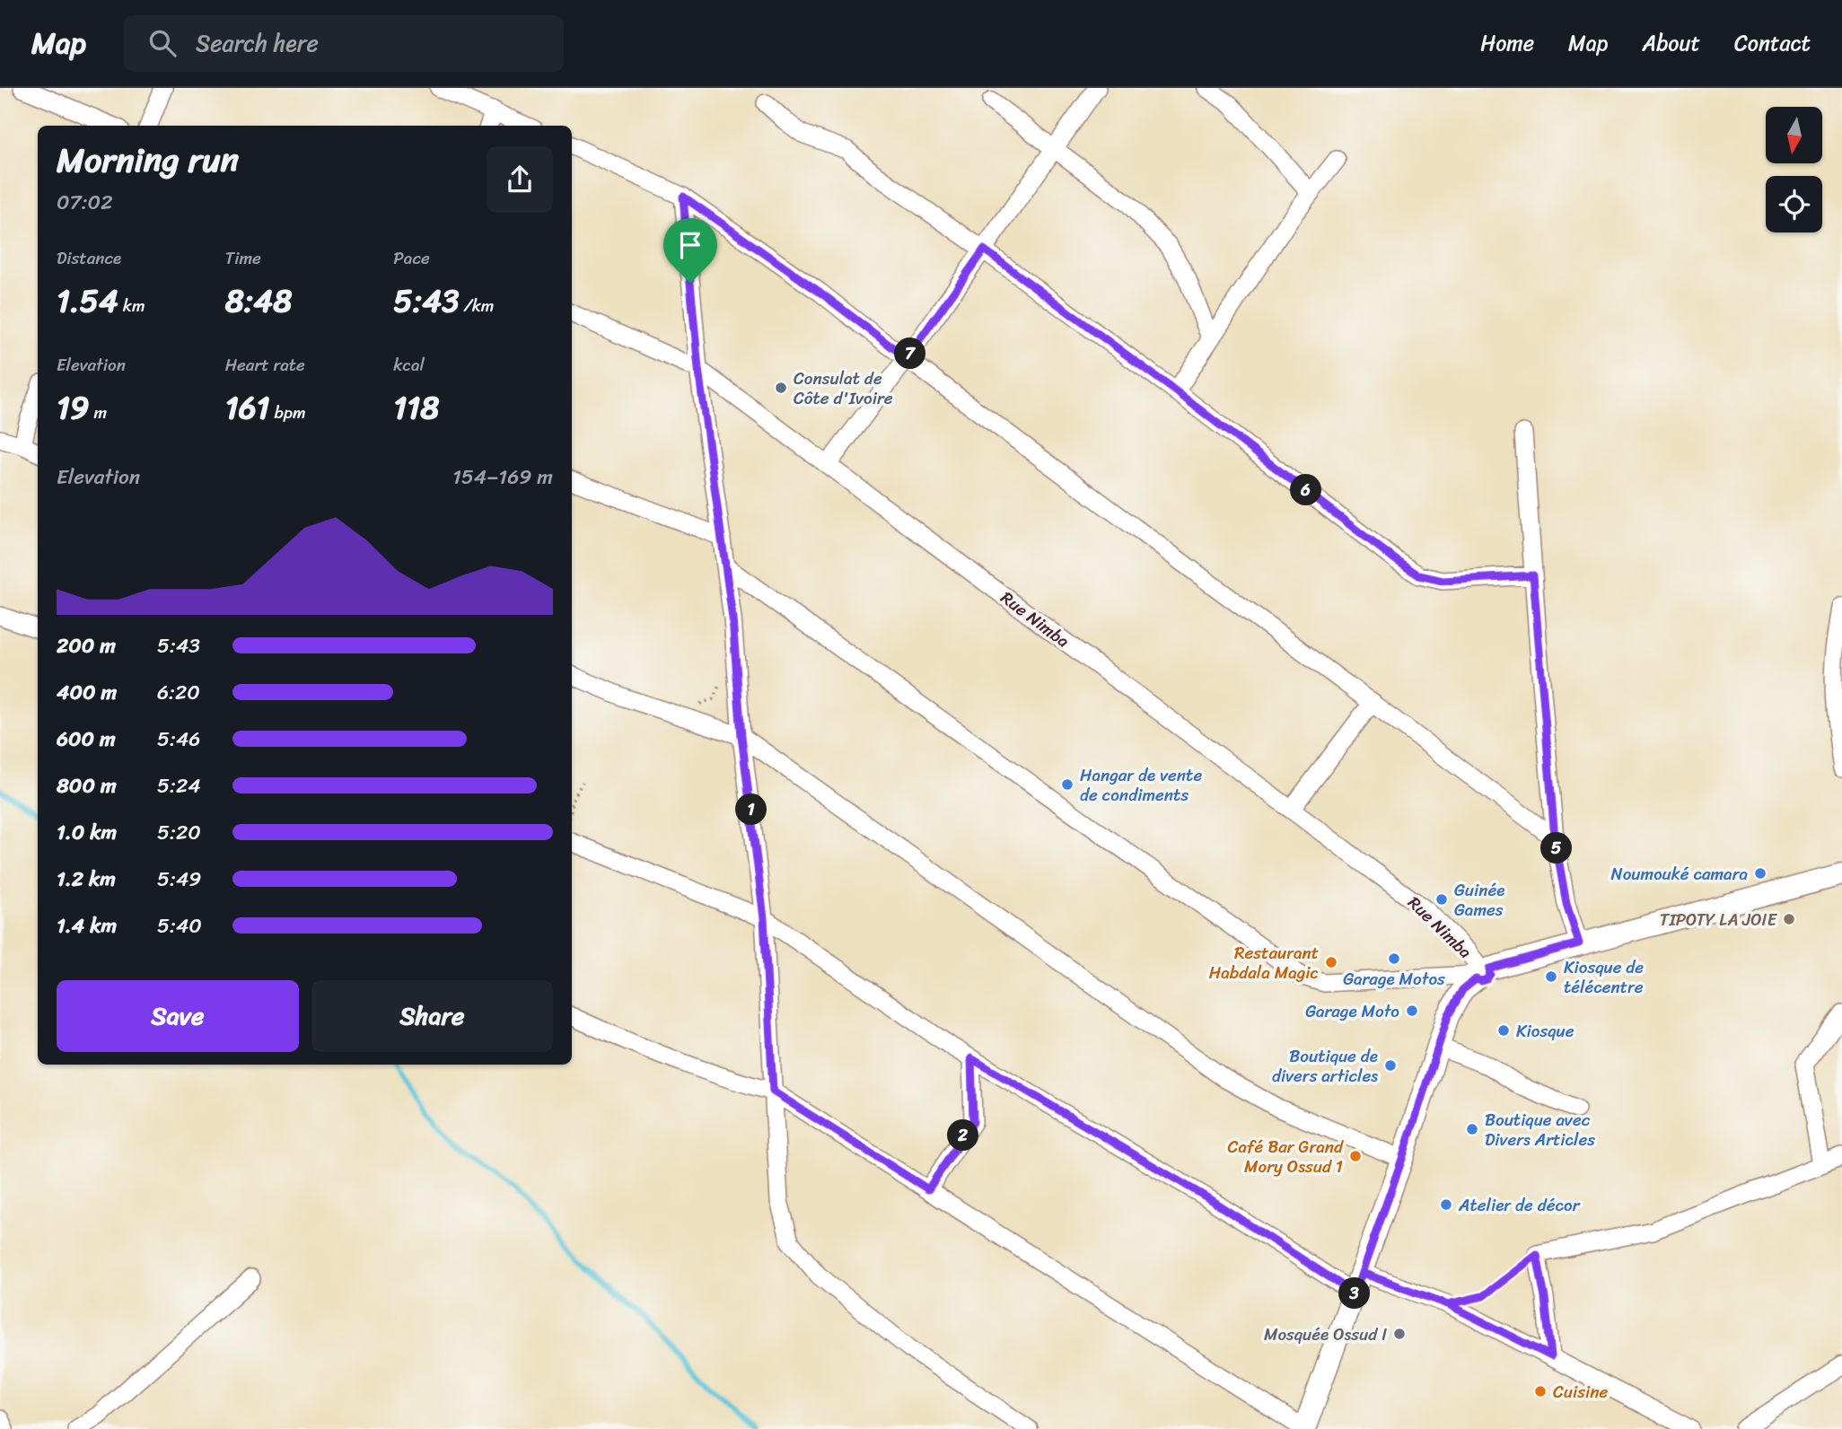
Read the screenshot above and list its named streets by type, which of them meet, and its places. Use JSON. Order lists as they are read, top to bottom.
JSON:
{
  "streets": {
    "street": ["Rue Nimba"]
  },
  "places": [
    "Consulat de Côte d'Ivoire",
    "Hangar de vente de condiments",
    "Noumouké camara",
    "Guinée Games",
    "TIPOTY LA JOIE",
    "Garage Motos",
    "Restaurant Habdala Magic",
    "Kiosque de télécentre",
    "Garage Moto",
    "Kiosque",
    "Boutique de divers articles",
    "Boutique avec Divers Articles",
    "Café Bar Grand Mory Ossud 1",
    "Atelier de décor",
    "Mosquée Ossud I",
    "Cuisine"
  ],
  "north": "bottom",
  "page": {
    "header": "Map",
    "search": "Search here",
    "nav": [
      "Home",
      "Map",
      "About",
      "Contact"
    ],
    "heading": ["Morning run", "07:02"],
    "stats": [
      ["Distance", "1.54 km"],
      ["Time", "8:48"],
      ["Pace", "5:43 /km"],
      ["Elevation", "19 m"],
      ["Heart rate", "161 bpm"],
      ["kcal", "118"]
    ],
    "pins": [
      "7",
      "6",
      "1",
      "5",
      "2",
      "3"
    ],
    "chart": ["Elevation", "154–169 m"],
    "list": [
      {
        "name": "200 m",
        "note": "5:43"
      },
      {
        "name": "400 m",
        "note": "6:20"
      },
      {
        "name": "600 m",
        "note": "5:46"
      },
      {
        "name": "800 m",
        "note": "5:24"
      },
      {
        "name": "1.0 km",
        "note": "5:20"
      },
      {
        "name": "1.2 km",
        "note": "5:49"
      },
      {
        "name": "1.4 km",
        "note": "5:40"
      }
    ],
    "buttons": ["Save", "Share"]
  }
}
